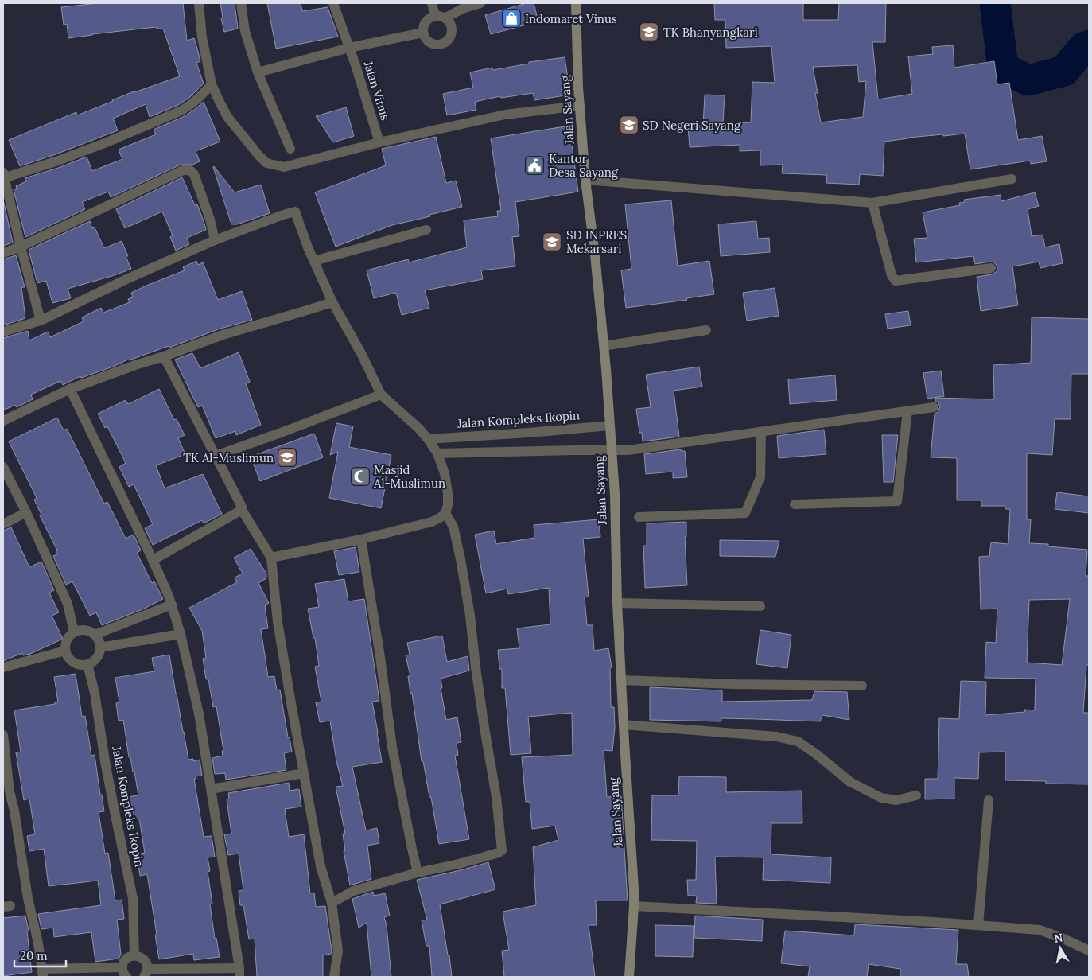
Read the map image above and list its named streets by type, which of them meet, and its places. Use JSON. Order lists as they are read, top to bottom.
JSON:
{
  "streets": {
    "main road": ["Jalan Sayang"],
    "street": ["Jalan Vinus", "Jalan Kompleks Ikopin"]
  },
  "crossings": [
    ["Jalan Sayang", "Jalan Kompleks Ikopin"]
  ],
  "places": {
    "shop": ["Indomaret Vinus"],
    "school or university": [
      "TK Bhanyangkari",
      "SD Negeri Sayang",
      "SD INPRES Mekarsari",
      "TK Al-Muslimun"
    ],
    "public building": ["Kantor Desa Sayang"],
    "mosque": ["Masjid Al-Muslimun"]
  },
  "scale_bar": "20 m",
  "north": "top"
}
